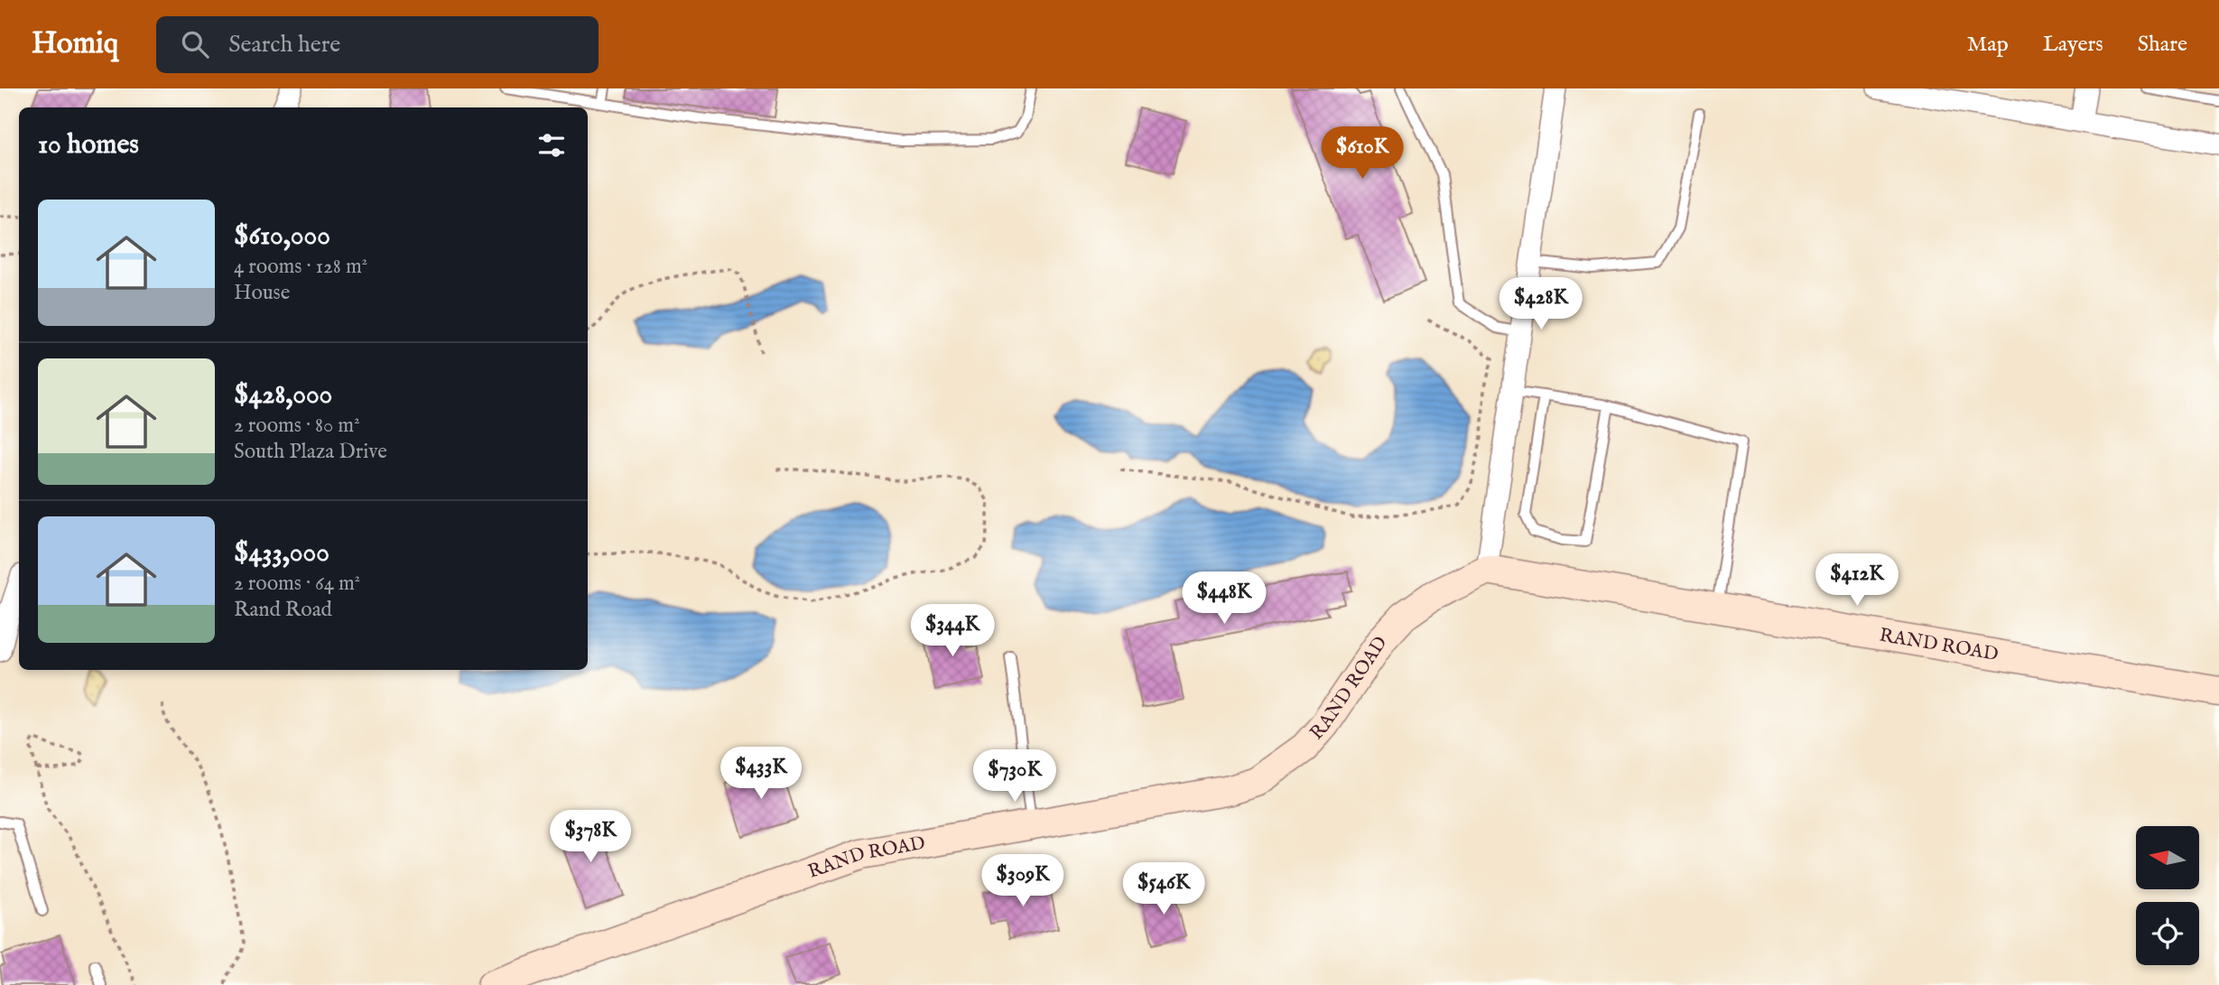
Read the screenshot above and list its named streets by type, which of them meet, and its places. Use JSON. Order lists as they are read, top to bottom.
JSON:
{
  "streets": {
    "street": ["RAND ROAD"]
  },
  "north": "left",
  "page": {
    "header": "Homiq",
    "search": "Search here",
    "nav": ["Map", "Layers", "Share"],
    "heading": "10 homes",
    "price": [
      "$610K",
      "$428K",
      "$412K",
      "$448K",
      "$344K",
      "$433K",
      "$730K",
      "$378K",
      "$309K",
      "$546K"
    ],
    "list": [
      {
        "name": "$610,000",
        "note": "4 rooms · 128 m² · House"
      },
      {
        "name": "$428,000",
        "note": "2 rooms · 80 m² · South Plaza Drive"
      },
      {
        "name": "$433,000",
        "note": "2 rooms · 64 m² · Rand Road"
      }
    ]
  }
}
